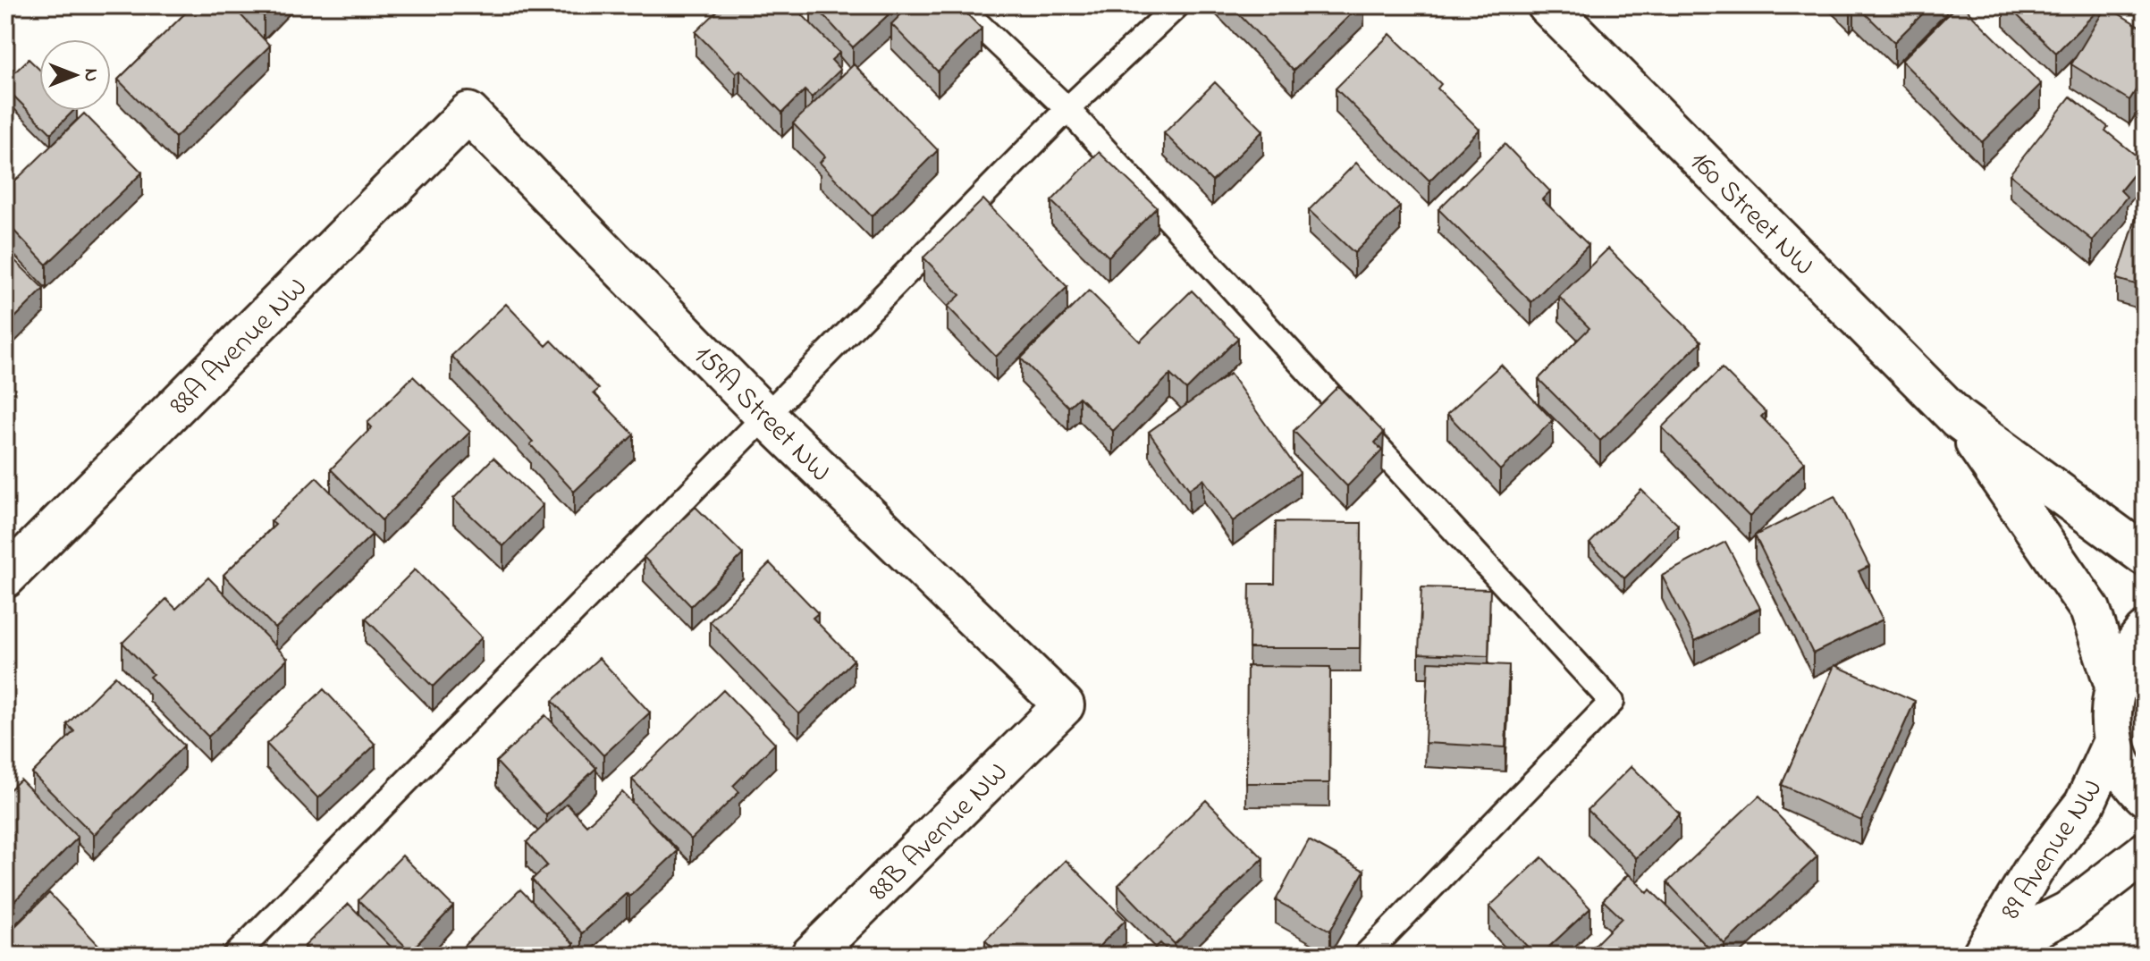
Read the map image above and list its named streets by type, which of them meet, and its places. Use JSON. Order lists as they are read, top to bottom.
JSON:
{
  "streets": {
    "street": [
      "160 Street NW",
      "88A Avenue NW",
      "159A Street NW",
      "88B Avenue NW",
      "89 Avenue NW"
    ]
  },
  "crossings": [
    ["88A Avenue NW", "159A Street NW"],
    ["159A Street NW", "88B Avenue NW"]
  ],
  "north": "right"
}
